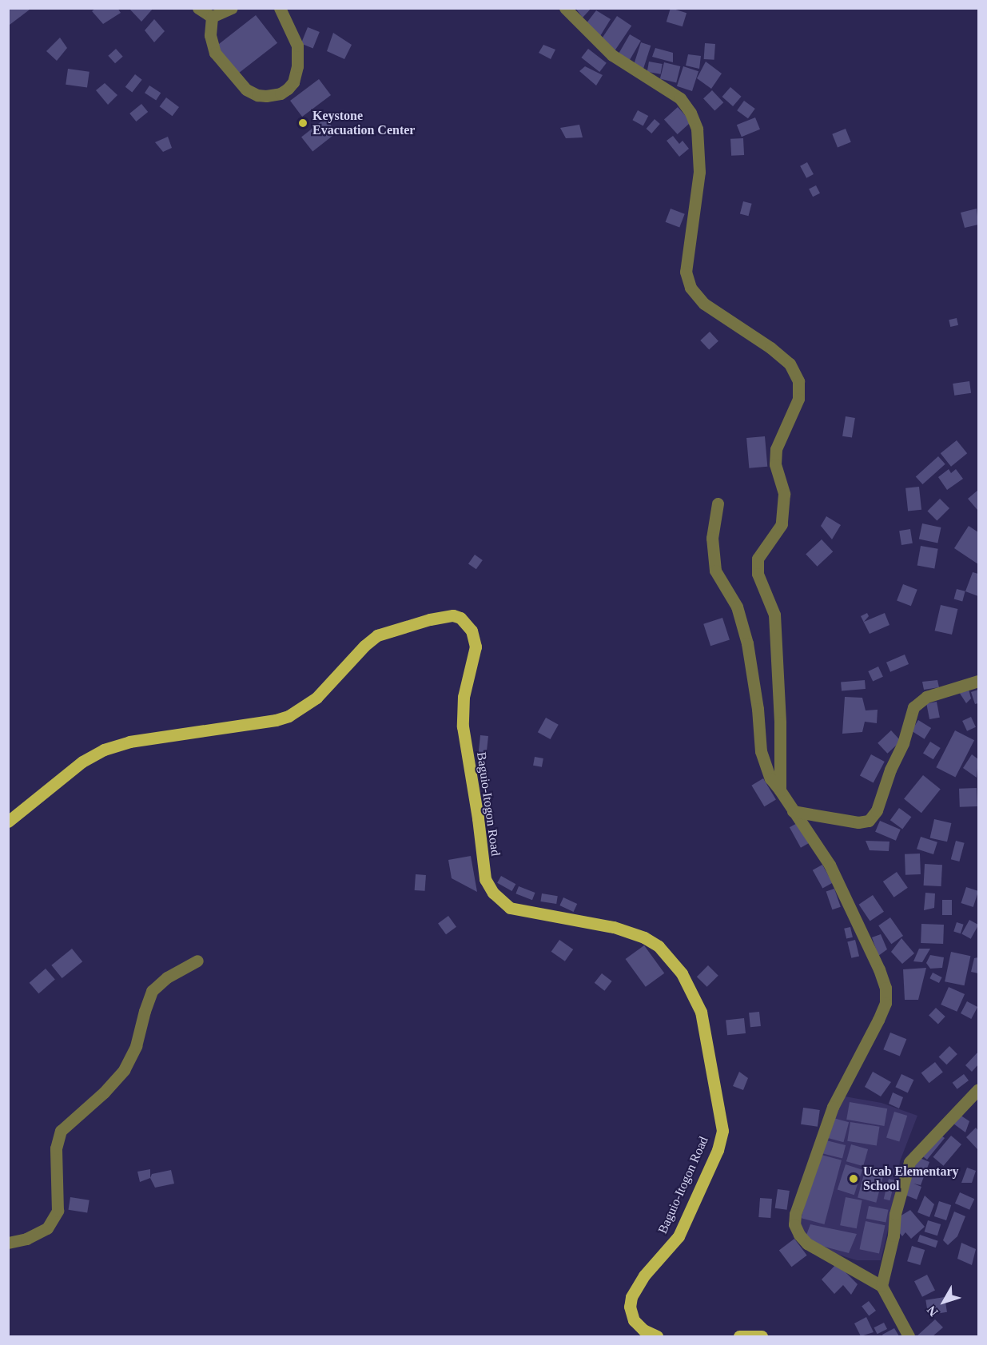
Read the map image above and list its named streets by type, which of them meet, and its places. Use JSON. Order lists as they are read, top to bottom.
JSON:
{
  "streets": {
    "main road": ["Baguio-Itogon Road"]
  },
  "places": ["Keystone Evacuation Center", "Ucab Elementary School"],
  "north": "bottom left"
}
